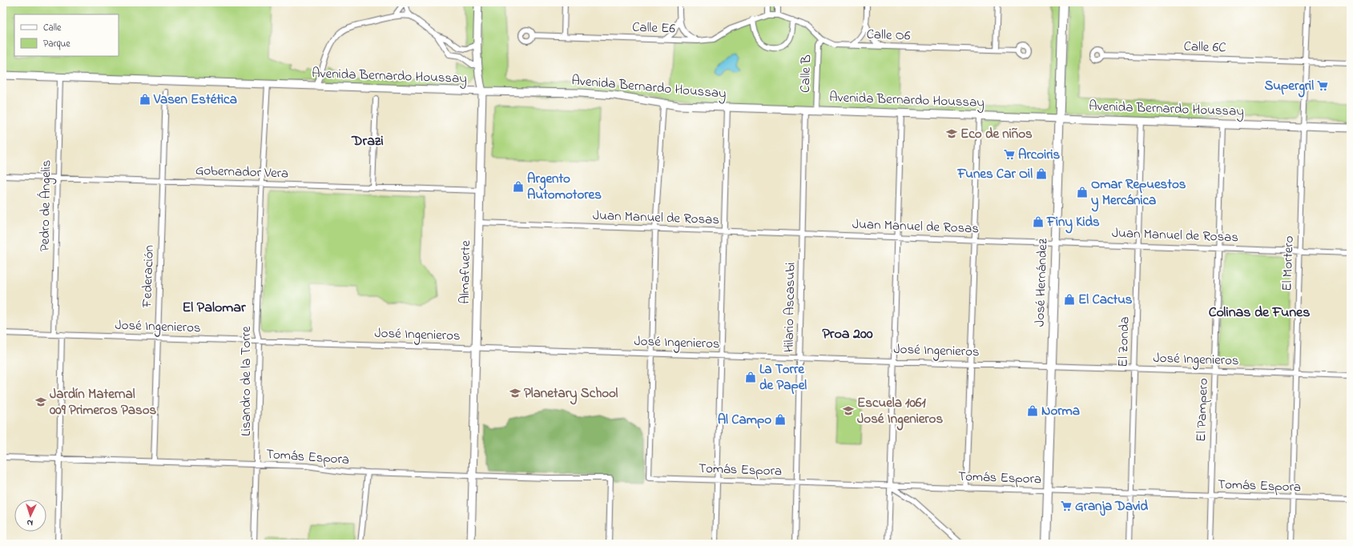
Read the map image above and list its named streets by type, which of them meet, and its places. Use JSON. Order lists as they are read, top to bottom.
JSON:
{
  "streets": {
    "main road": ["Avenida Bernardo Houssay", "Almafuerte", "José Hernández"],
    "street": [
      "Calle E6",
      "Calle O6",
      "Calle 6C",
      "Calle B",
      "Gobernador Vera",
      "Pedro de Ángelis",
      "Juan Manuel de Rosas",
      "El Mortero",
      "Federación",
      "Hilario Ascasubi",
      "José Ingenieros",
      "El Zonda",
      "Lisandro de la Torre",
      "El Pampero",
      "Tomás Espora"
    ]
  },
  "crossings": [
    ["Calle E6", "Calle O6"],
    ["Calle O6", "Calle B"],
    ["Calle 6C", "El Mortero"],
    ["Calle B", "Avenida Bernardo Houssay"],
    ["Avenida Bernardo Houssay", "Pedro de Ángelis"],
    ["Avenida Bernardo Houssay", "El Mortero"],
    ["Avenida Bernardo Houssay", "Almafuerte"],
    ["Avenida Bernardo Houssay", "José Hernández"],
    ["Avenida Bernardo Houssay", "Hilario Ascasubi"],
    ["Avenida Bernardo Houssay", "El Zonda"],
    ["Avenida Bernardo Houssay", "Lisandro de la Torre"],
    ["Avenida Bernardo Houssay", "El Pampero"],
    ["Gobernador Vera", "Pedro de Ángelis"],
    ["Gobernador Vera", "Almafuerte"],
    ["Gobernador Vera", "Federación"],
    ["Gobernador Vera", "Lisandro de la Torre"],
    ["Pedro de Ángelis", "José Ingenieros"],
    ["Juan Manuel de Rosas", "El Mortero"],
    ["Juan Manuel de Rosas", "Almafuerte"],
    ["Juan Manuel de Rosas", "José Hernández"],
    ["Juan Manuel de Rosas", "Hilario Ascasubi"],
    ["Juan Manuel de Rosas", "El Zonda"],
    ["Juan Manuel de Rosas", "El Pampero"],
    ["El Mortero", "José Ingenieros"],
    ["El Mortero", "Tomás Espora"],
    ["Almafuerte", "José Ingenieros"],
    ["Almafuerte", "Tomás Espora"],
    ["Federación", "José Ingenieros"],
    ["Federación", "Tomás Espora"],
    ["José Hernández", "José Ingenieros"],
    ["José Hernández", "Tomás Espora"],
    ["Hilario Ascasubi", "José Ingenieros"],
    ["Hilario Ascasubi", "Tomás Espora"],
    ["José Ingenieros", "El Zonda"],
    ["José Ingenieros", "Lisandro de la Torre"],
    ["José Ingenieros", "El Pampero"],
    ["José Ingenieros", "Tomás Espora"],
    ["El Zonda", "Tomás Espora"],
    ["Lisandro de la Torre", "Tomás Espora"],
    ["El Pampero", "Tomás Espora"]
  ],
  "districts": [
    "Drazi",
    "El Palomar",
    "Colinas de Funes",
    "Proa 200"
  ],
  "places": {
    "supermarket": ["Supergril", "Arcoiris", "Granja David"],
    "shop": [
      "Vasen Estética",
      "Funes Car Oil",
      "Argento Automotores",
      "Omar Repuestos y Mercánica",
      "Finy Kids",
      "El Cactus",
      "La Torre de Papel",
      "Norma",
      "Al Campo"
    ],
    "school or university": [
      "Eco de niños",
      "Planetary School",
      "Jardín Maternal 009 Primeros Pasos",
      "Escuela 1061 José Ingenieros"
    ]
  },
  "legend": ["Calle", "Parque"],
  "north": "bottom"
}
